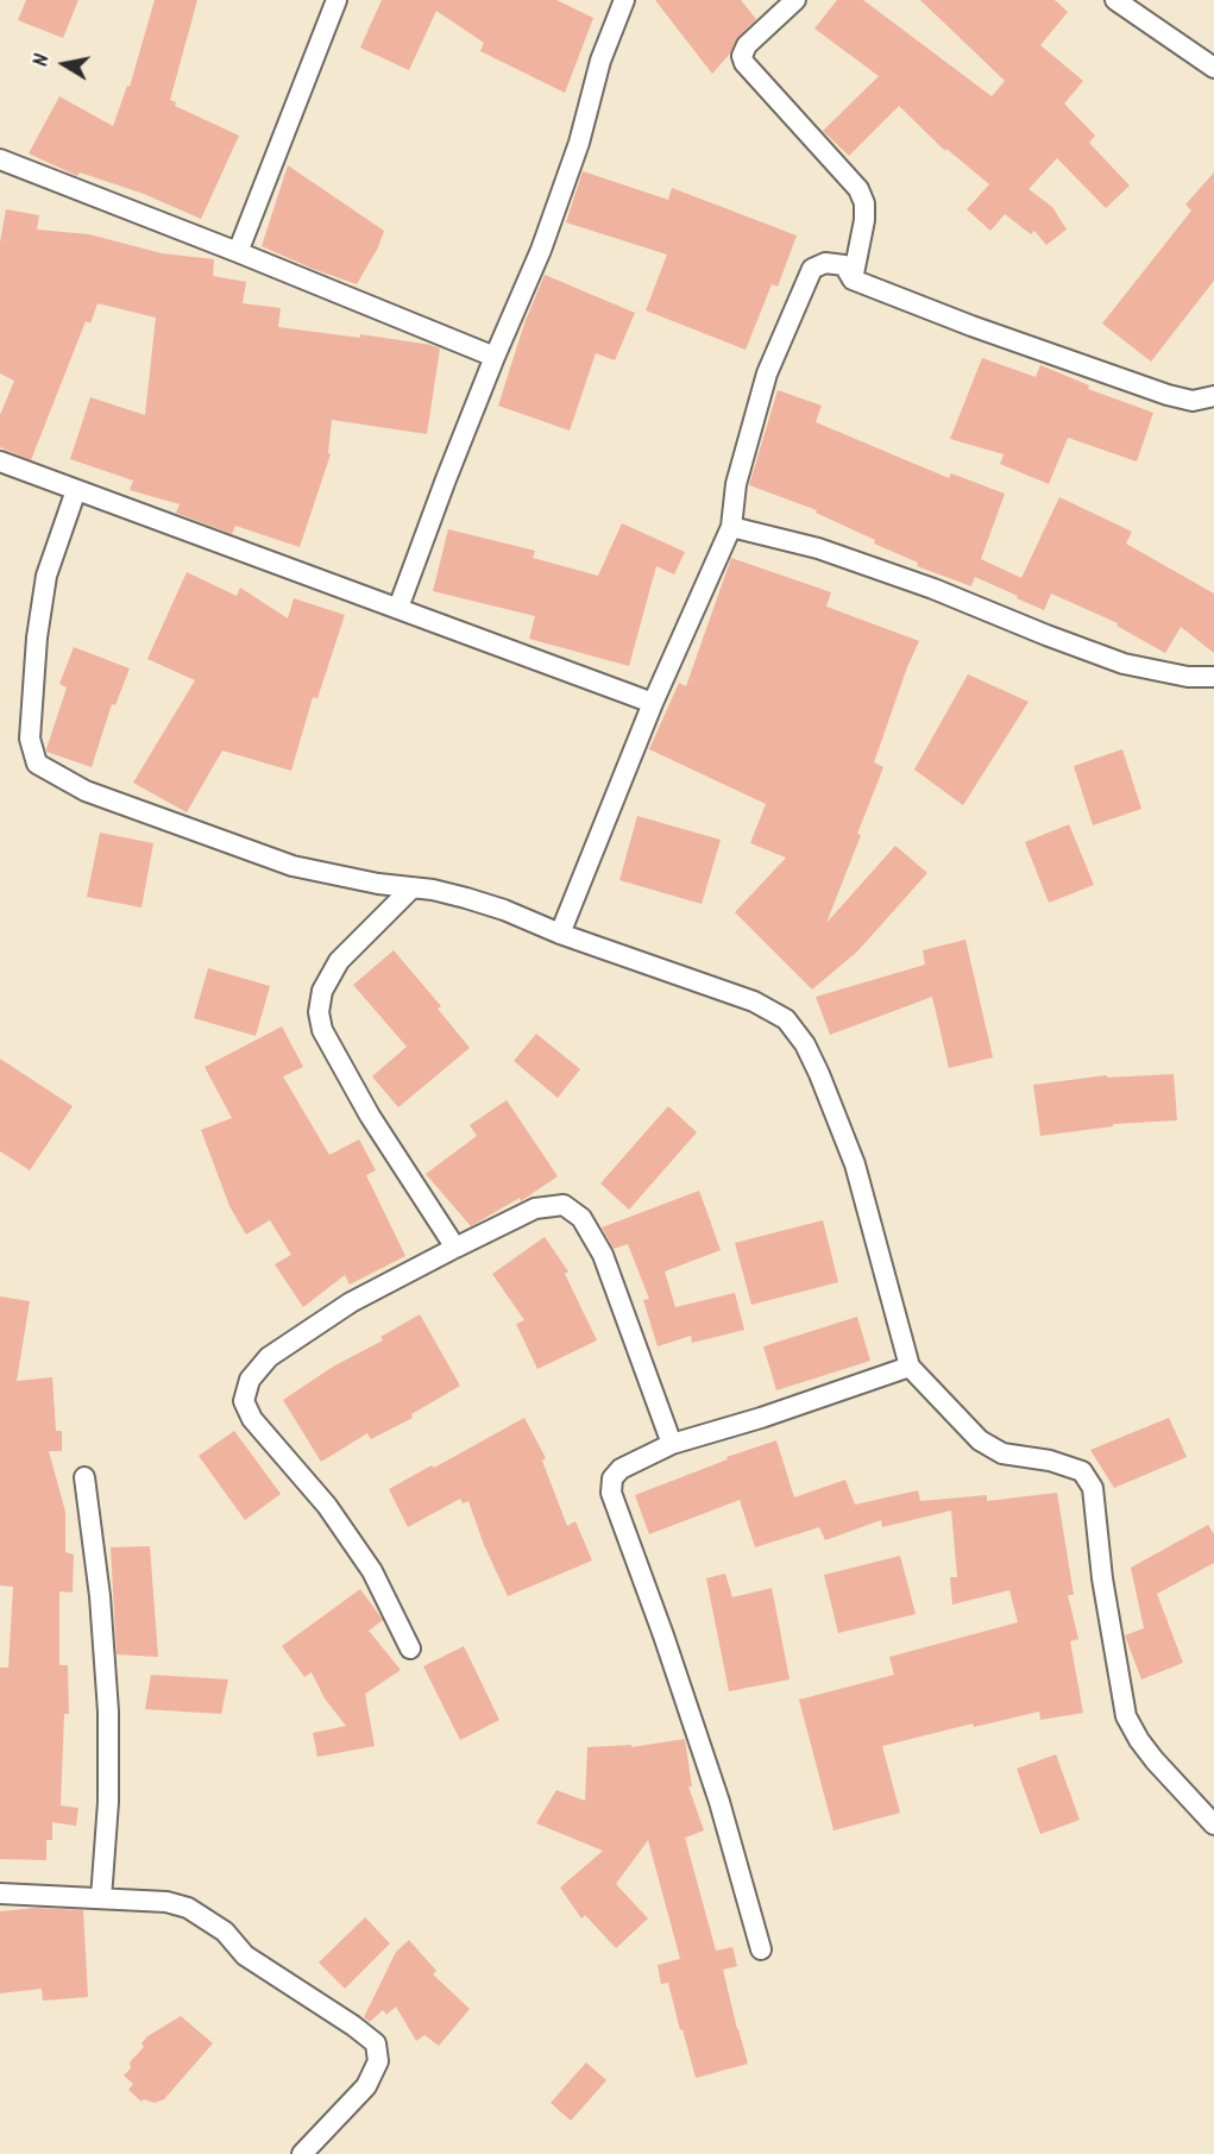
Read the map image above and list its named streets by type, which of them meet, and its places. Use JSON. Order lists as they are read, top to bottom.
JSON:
{
  "north": "left"
}
